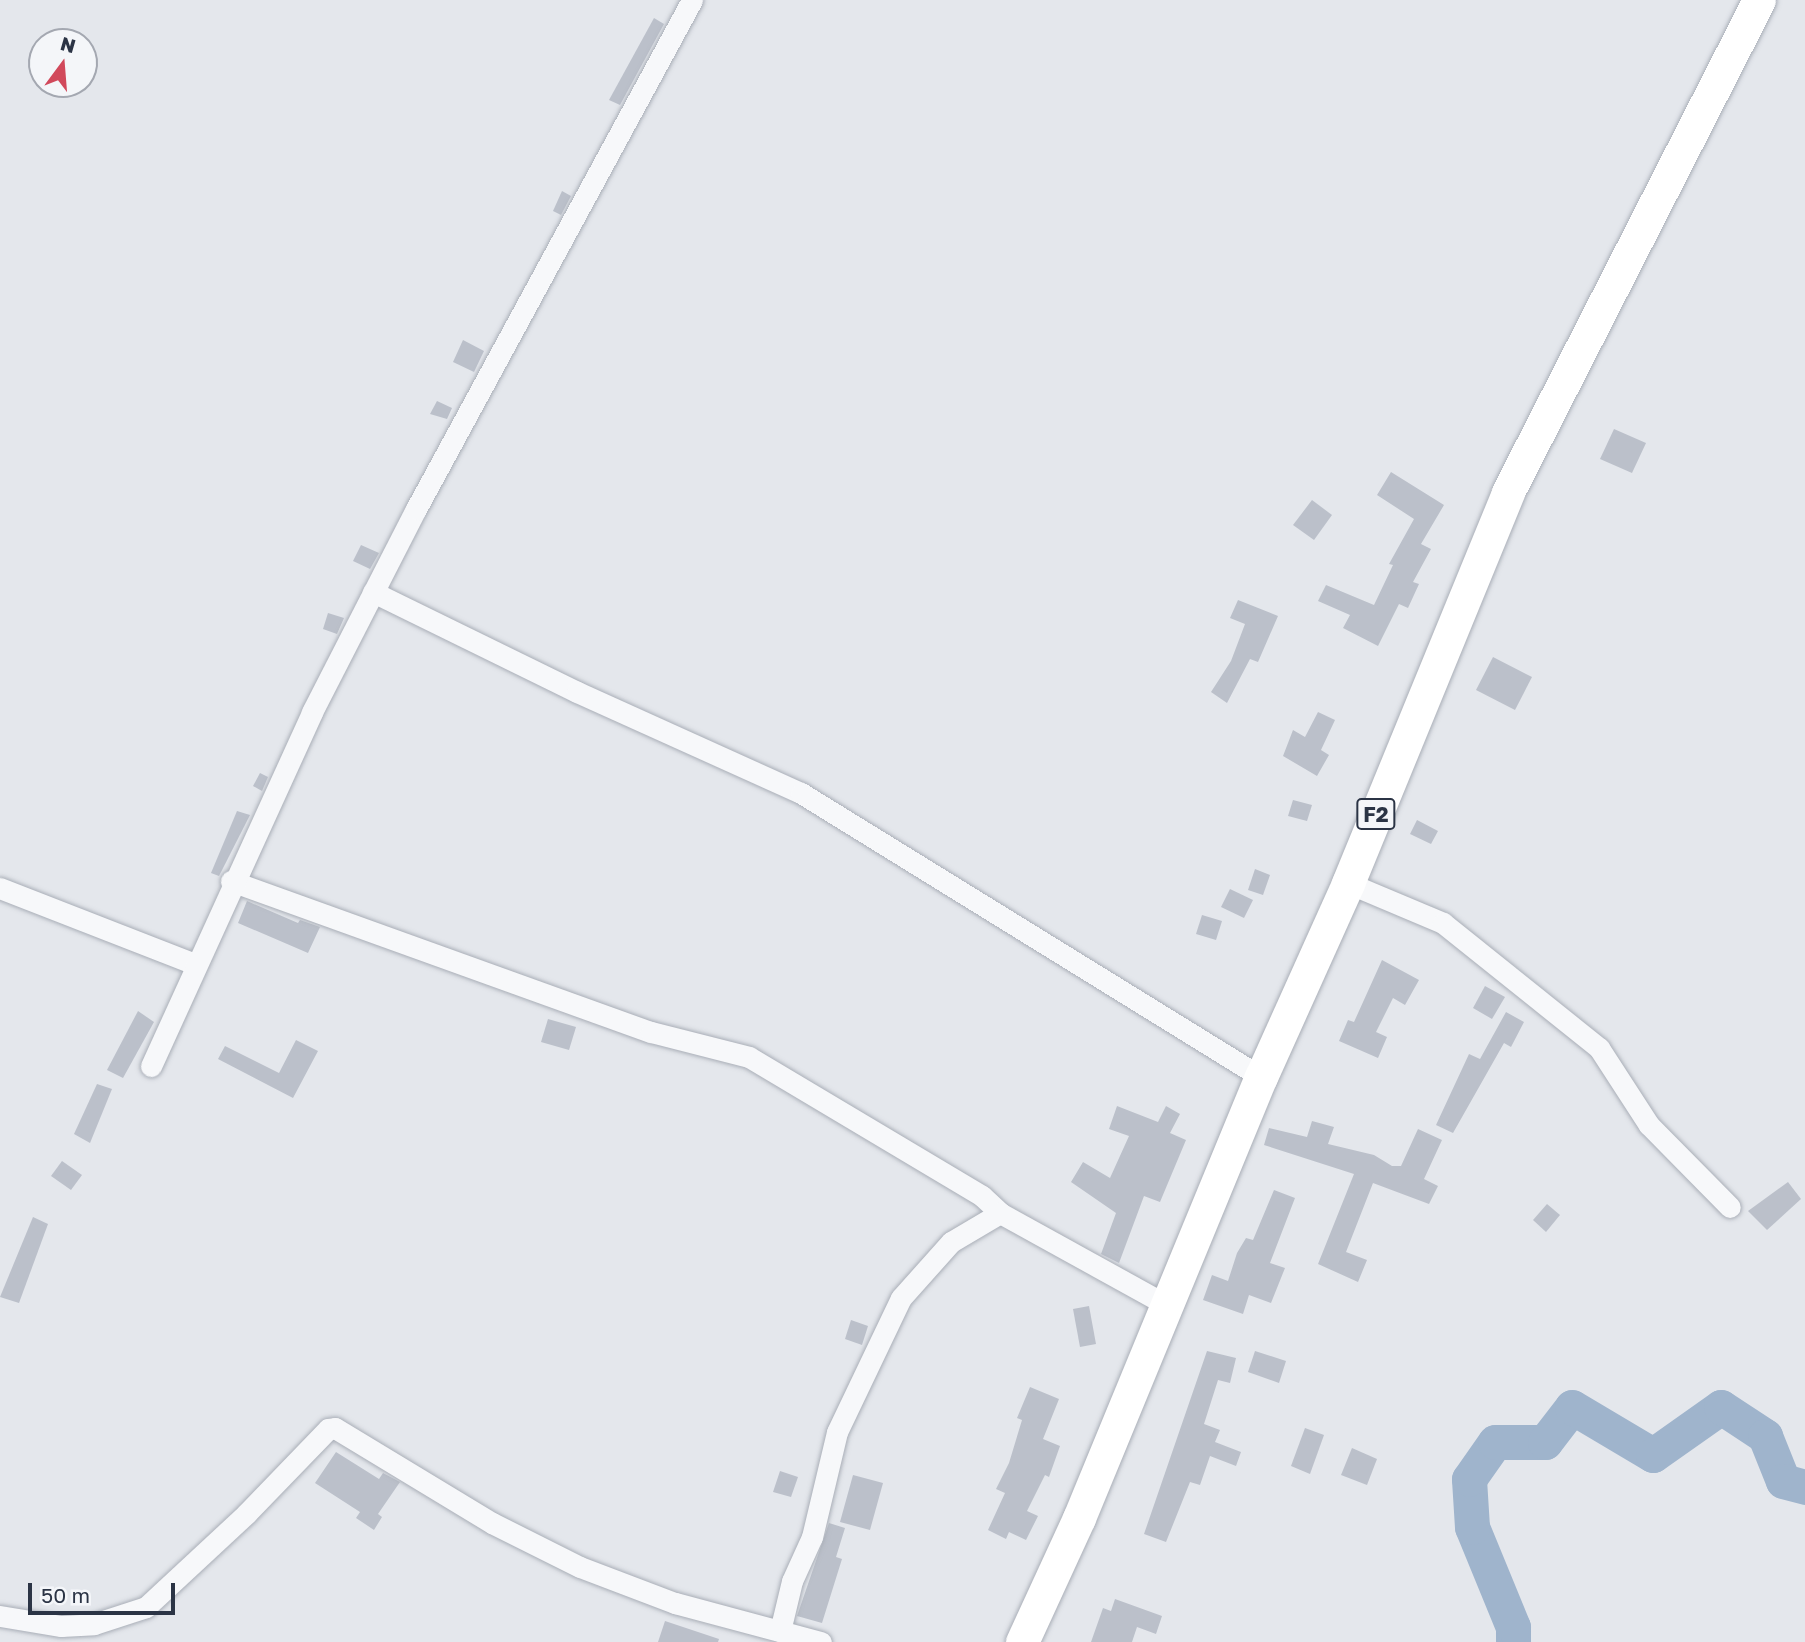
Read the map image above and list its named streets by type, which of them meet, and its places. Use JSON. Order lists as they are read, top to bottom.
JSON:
{
  "streets": {
    "main road": ["F2"]
  },
  "scale_bar": "50 m",
  "north": "top"
}
